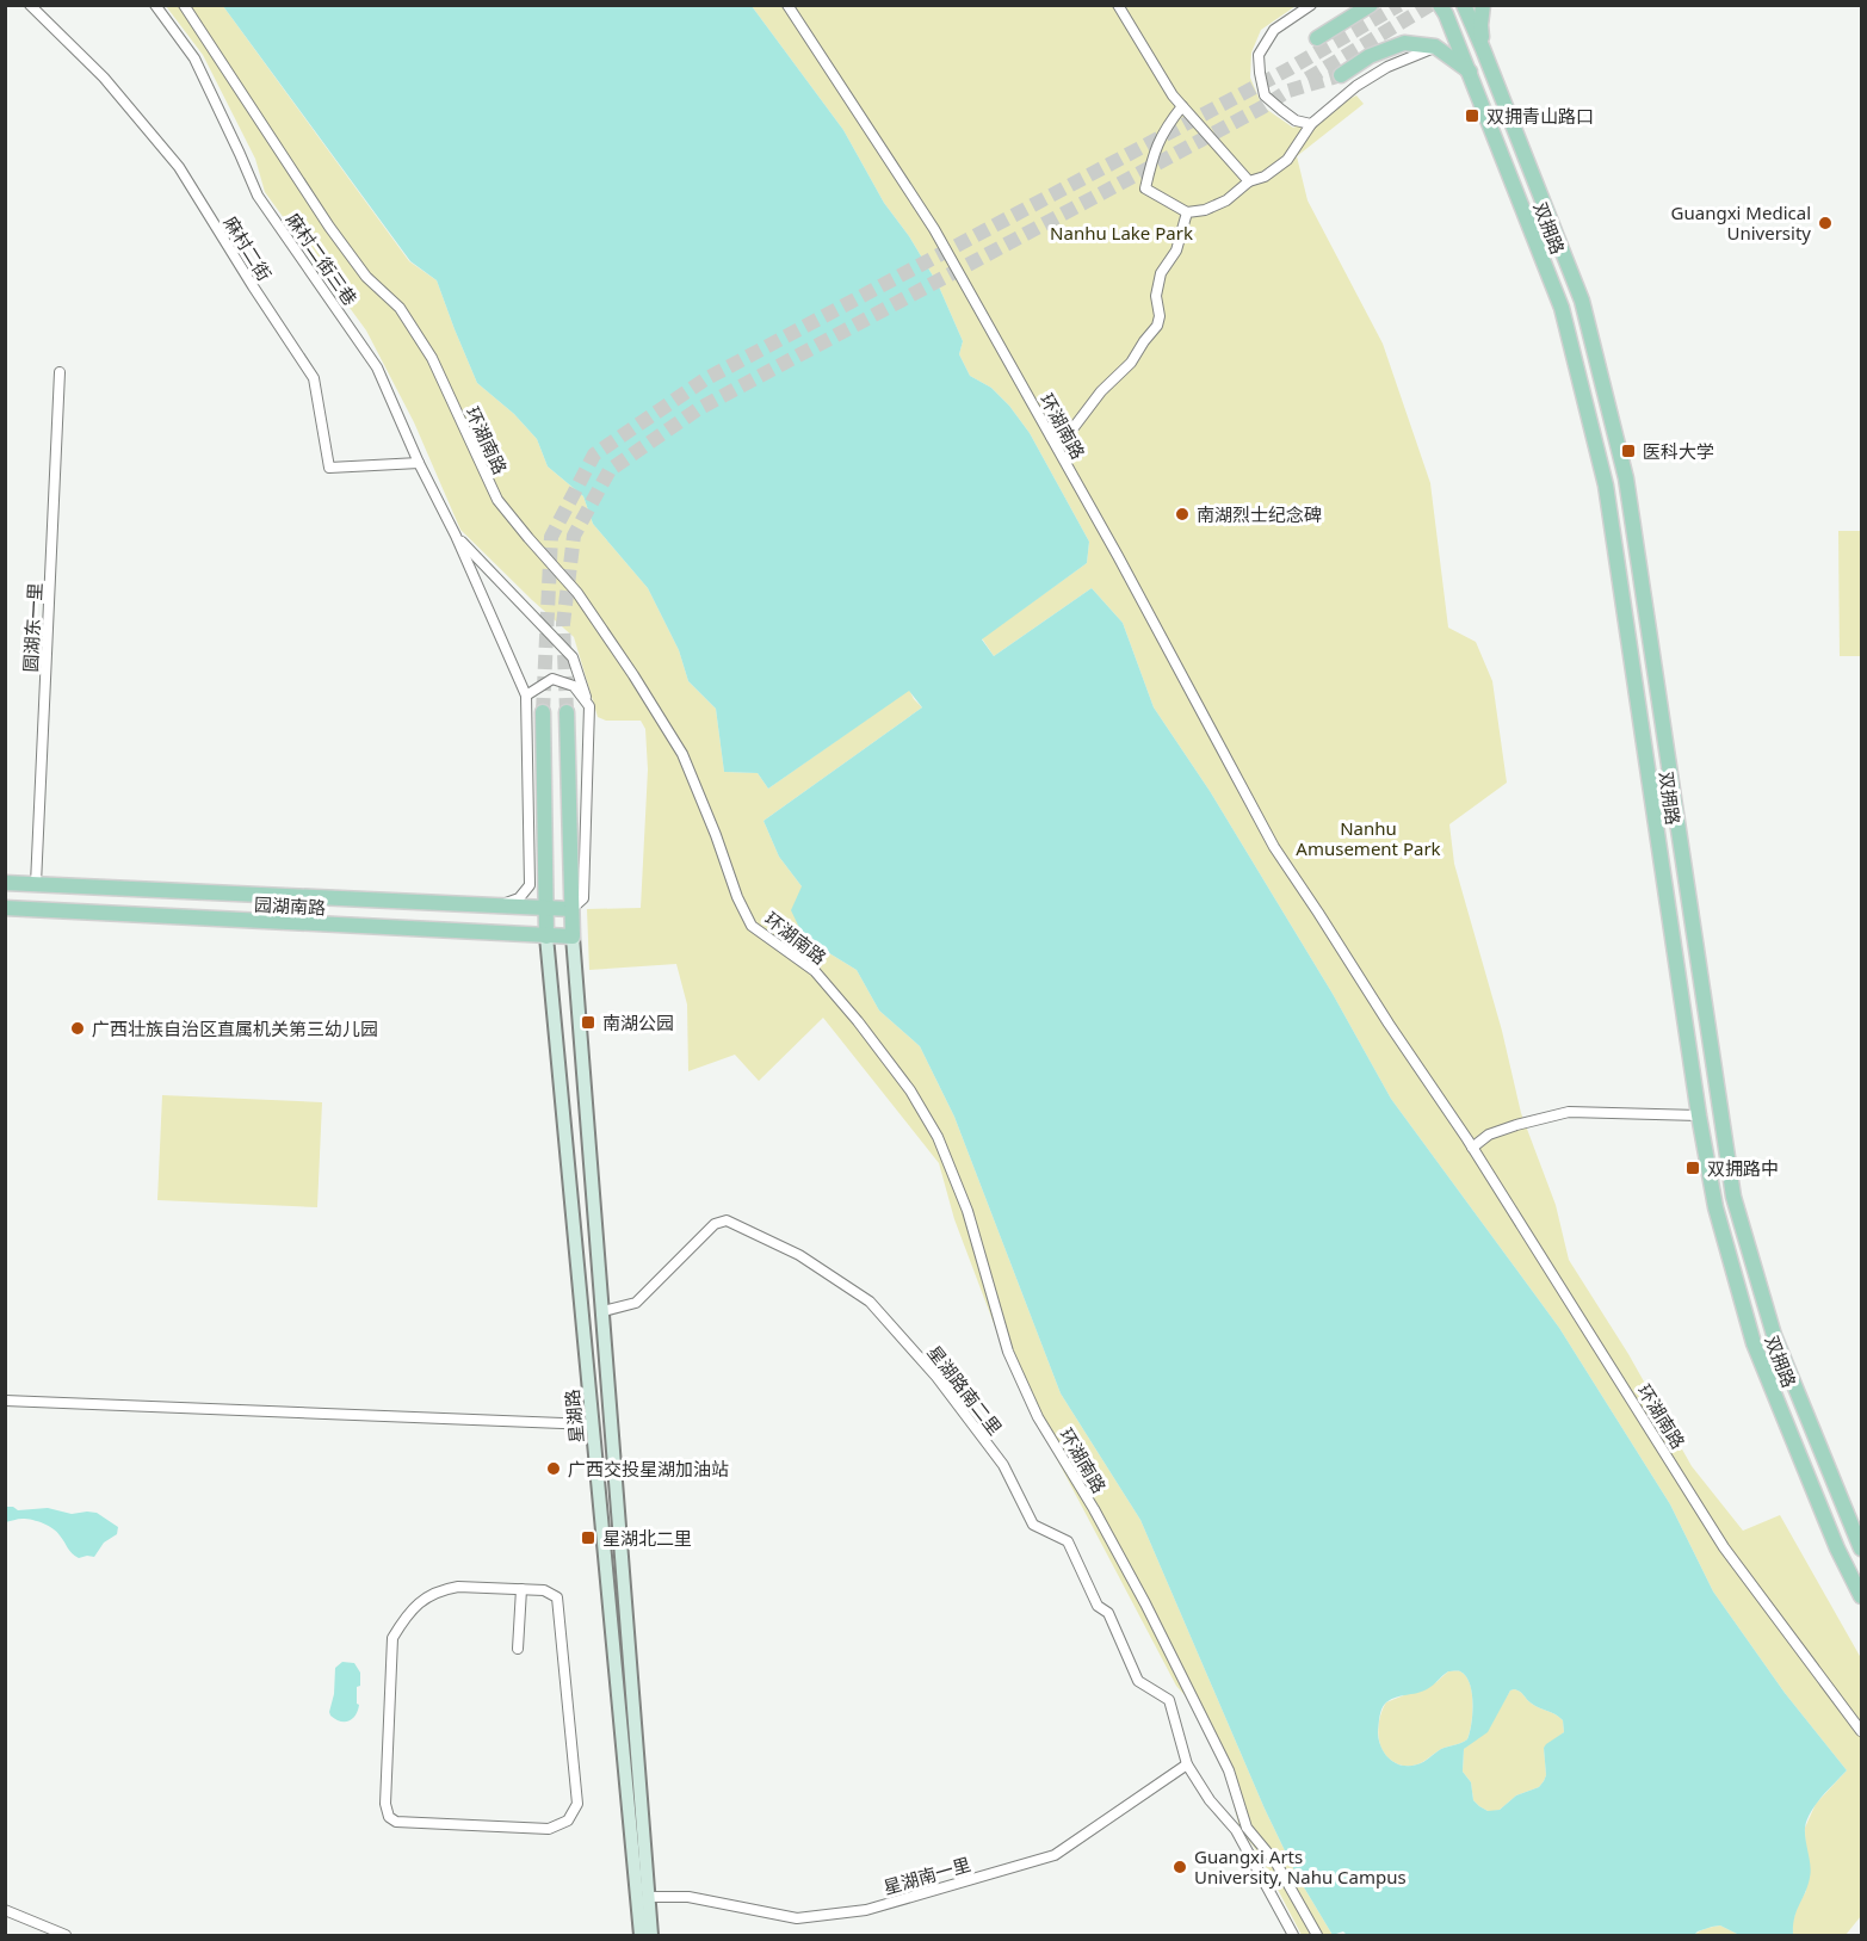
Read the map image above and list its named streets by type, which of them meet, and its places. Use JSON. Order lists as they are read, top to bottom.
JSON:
{
  "streets": {
    "main road": ["双拥路", "园湖南路", "星湖路"],
    "street": [
      "麻村二街",
      "麻村二街三巷",
      "环湖南路",
      "圆湖东一里",
      "星湖路南二里",
      "星湖南一里"
    ]
  },
  "crossings": [
    ["麻村二街", "麻村二街三巷"],
    ["圆湖东一里", "园湖南路"],
    ["园湖南路", "星湖路"],
    ["星湖路南二里", "星湖路"],
    ["星湖路南二里", "星湖南一里"],
    ["星湖路", "星湖南一里"]
  ],
  "parks": ["Nanhu Lake Park", "Nanhu Amusement Park"],
  "places": {
    "transit": [
      "双拥青山路口",
      "医科大学",
      "南湖公园",
      "双拥路中",
      "星湖北二里"
    ],
    "other": [
      "Guangxi Medical University",
      "南湖烈士纪念碑",
      "广西壮族自治区直属机关第三幼儿园",
      "广西交投星湖加油站",
      "Guangxi Arts University, Nahu Campus"
    ]
  }
}
